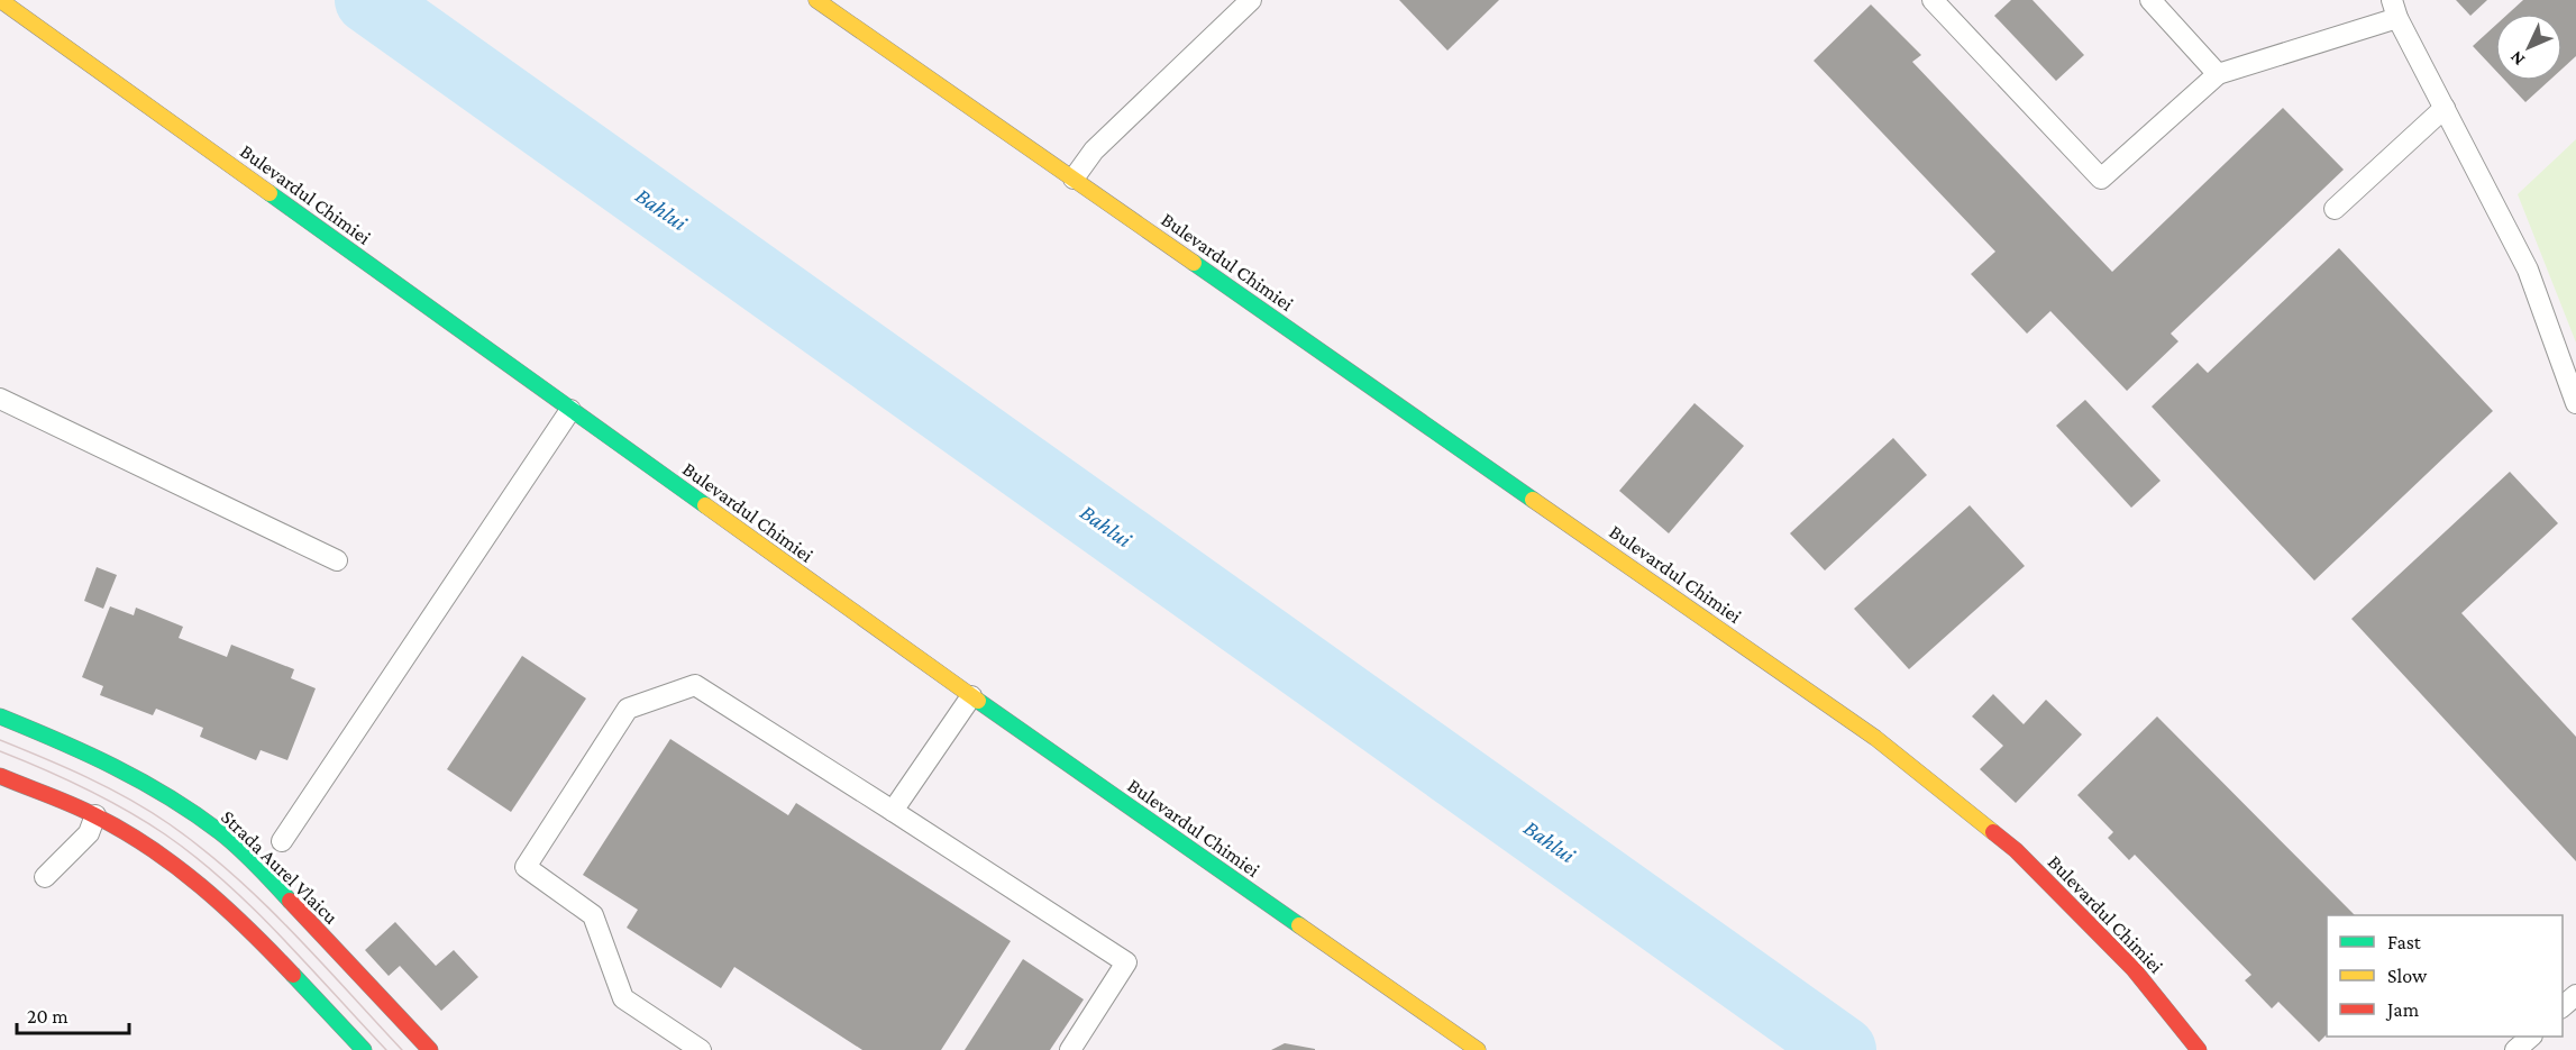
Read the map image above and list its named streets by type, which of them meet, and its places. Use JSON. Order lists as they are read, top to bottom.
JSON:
{
  "streets": {
    "street": ["Bulevardul Chimiei", "Strada Aurel Vlaicu"]
  },
  "water": ["Bahlui"],
  "legend": ["Fast", "Slow", "Jam"],
  "scale_bar": "20 m",
  "north": "bottom left"
}
